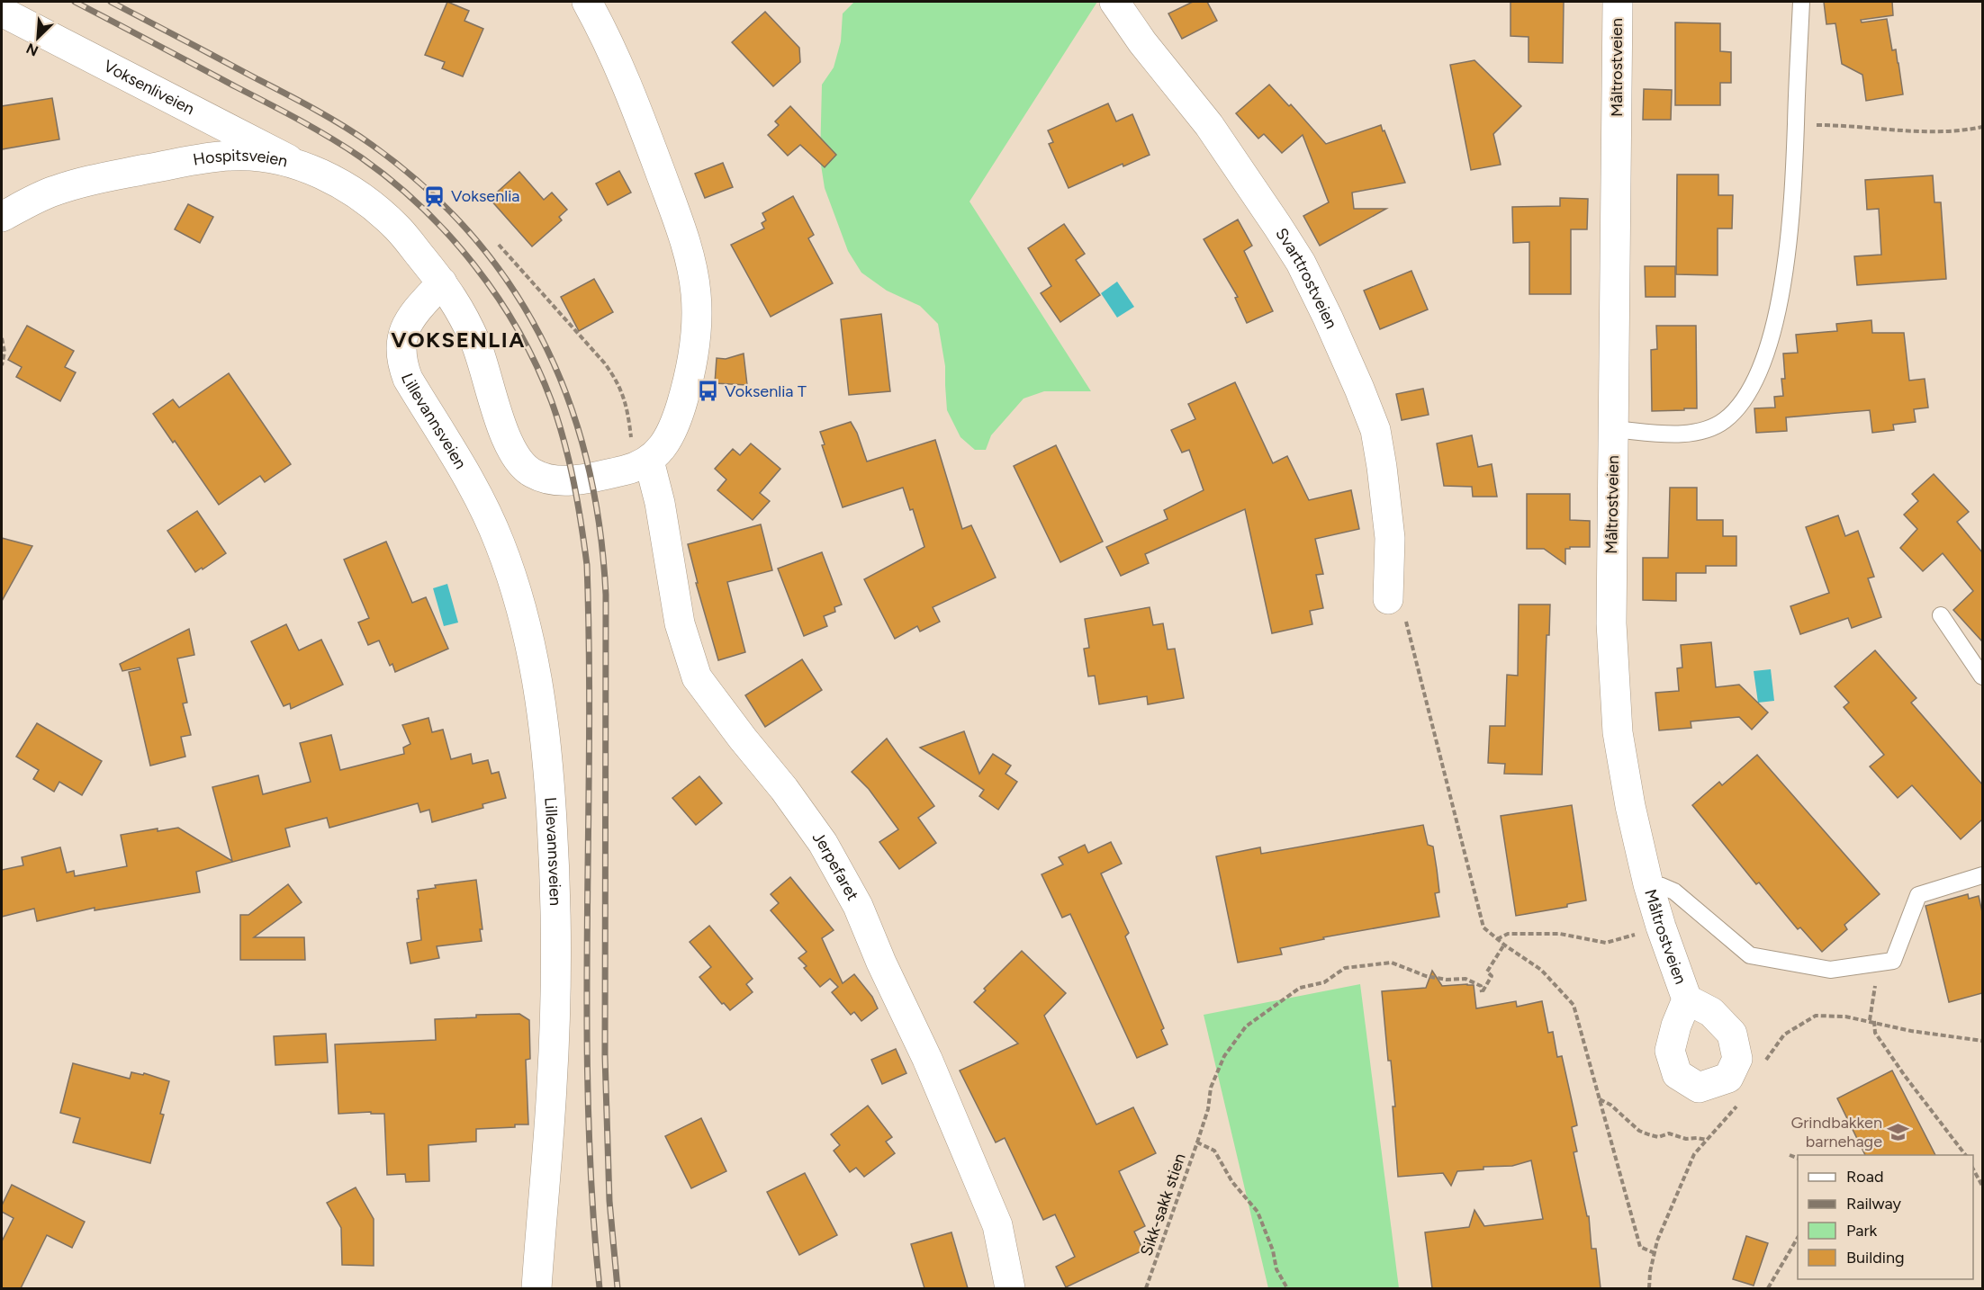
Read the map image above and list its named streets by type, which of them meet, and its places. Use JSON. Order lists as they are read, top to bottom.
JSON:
{
  "streets": {
    "street": [
      "Måltrostveien",
      "Voksenliveien",
      "Hospitsveien",
      "Svarttrostveien",
      "Lillevannsveien",
      "Jerpefaret"
    ],
    "path": ["Sikk-sakk stien"]
  },
  "crossings": [
    ["Voksenliveien", "Hospitsveien"],
    ["Hospitsveien", "Lillevannsveien"]
  ],
  "districts": ["VOKSENLIA"],
  "places": {
    "station": ["Voksenlia"],
    "bus stop": ["Voksenlia T"],
    "school or university": ["Grindbakken barnehage"]
  },
  "legend": [
    "Road",
    "Railway",
    "Park",
    "Building"
  ],
  "north": "bottom left"
}
